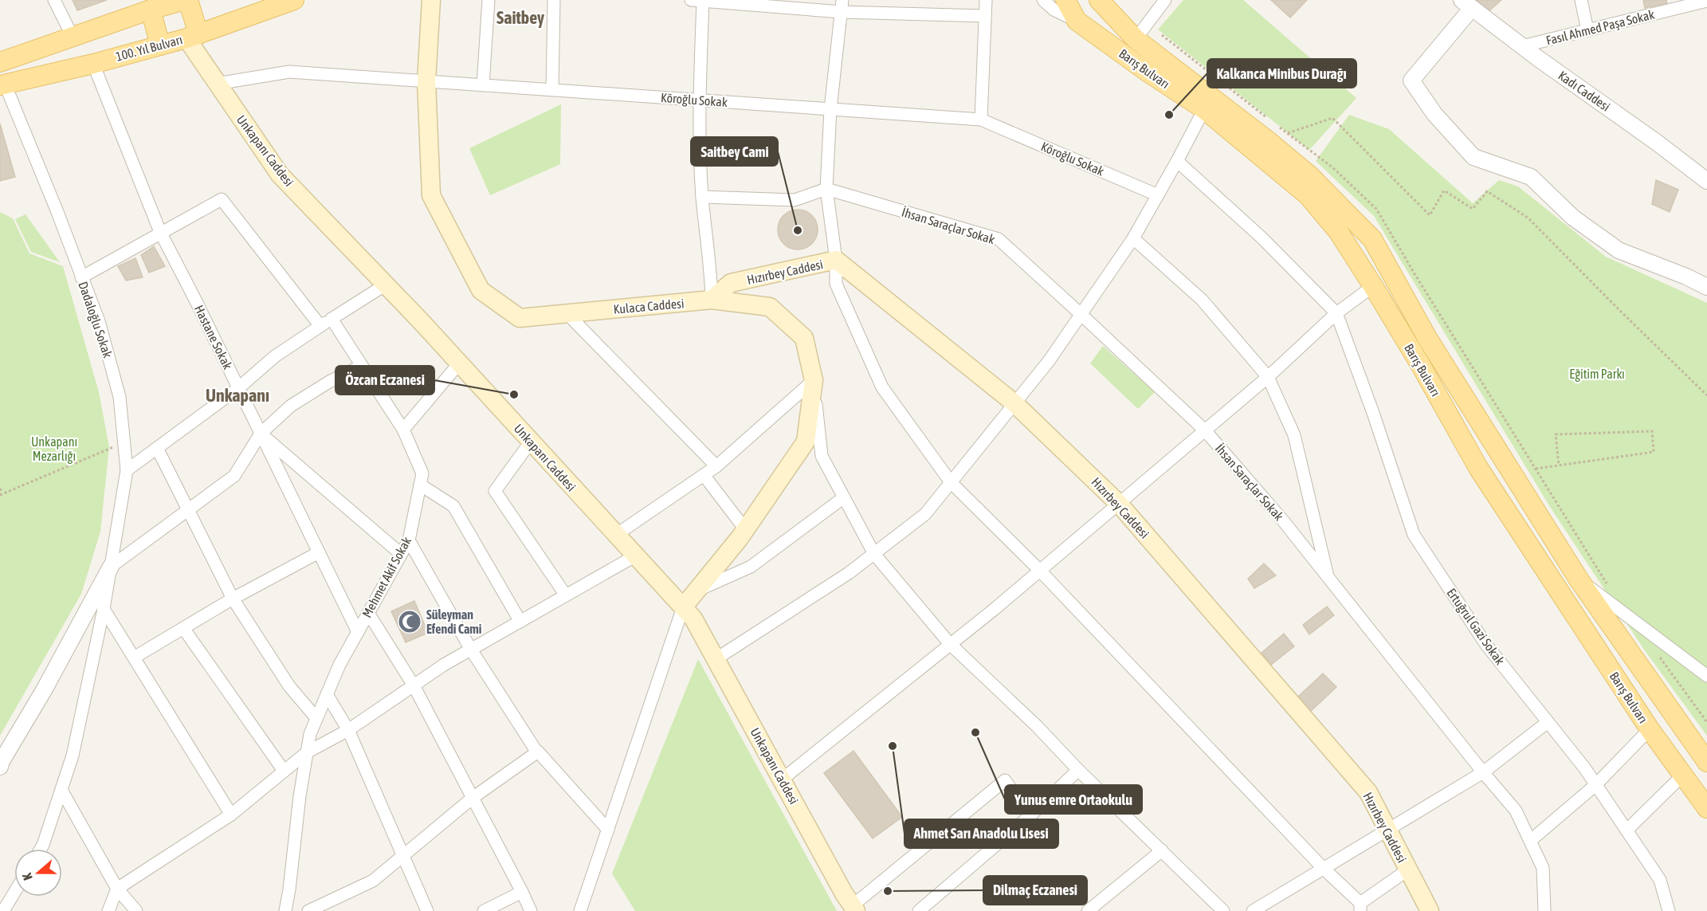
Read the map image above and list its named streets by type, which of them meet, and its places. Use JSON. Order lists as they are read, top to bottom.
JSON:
{
  "streets": {
    "main road": [
      "100. Yıl Bulvarı",
      "Barış Bulvarı",
      "Unkapanı Caddesi",
      "Hızırbey Caddesi",
      "Kulaca Caddesi"
    ],
    "street": [
      "Fasıl Ahmed Paşa Sokak",
      "Kadı Caddesi",
      "Köroğlu Sokak",
      "İhsan Saraçlar Sokak",
      "Dadaloğlu Sokak",
      "Hastane Sokak",
      "Mehmet Akif Sokak",
      "Ertuğrul Gazi Sokak"
    ]
  },
  "crossings": [
    ["Fasıl Ahmed Paşa Sokak", "Kadı Caddesi"],
    ["100. Yıl Bulvarı", "Unkapanı Caddesi"],
    ["100. Yıl Bulvarı", "Dadaloğlu Sokak"],
    ["100. Yıl Bulvarı", "Hastane Sokak"],
    ["Köroğlu Sokak", "Unkapanı Caddesi"],
    ["Köroğlu Sokak", "Kulaca Caddesi"],
    ["Unkapanı Caddesi", "Kulaca Caddesi"],
    ["Hızırbey Caddesi", "Kulaca Caddesi"],
    ["Hastane Sokak", "Mehmet Akif Sokak"]
  ],
  "districts": ["Saitbey", "Unkapanı"],
  "parks": ["Eğitim Parkı", "Unkapanı Mezarlığı"],
  "places": {
    "other": [
      "Kalkanca Minibus Durağı",
      "Saitbey Cami",
      "Özcan Eczanesi",
      "Yunus emre Ortaokulu",
      "Ahmet Sarı Anadolu Lisesi",
      "Dilmaç Eczanesi"
    ],
    "mosque": ["Süleyman Efendi Cami"]
  },
  "north": "left"
}
